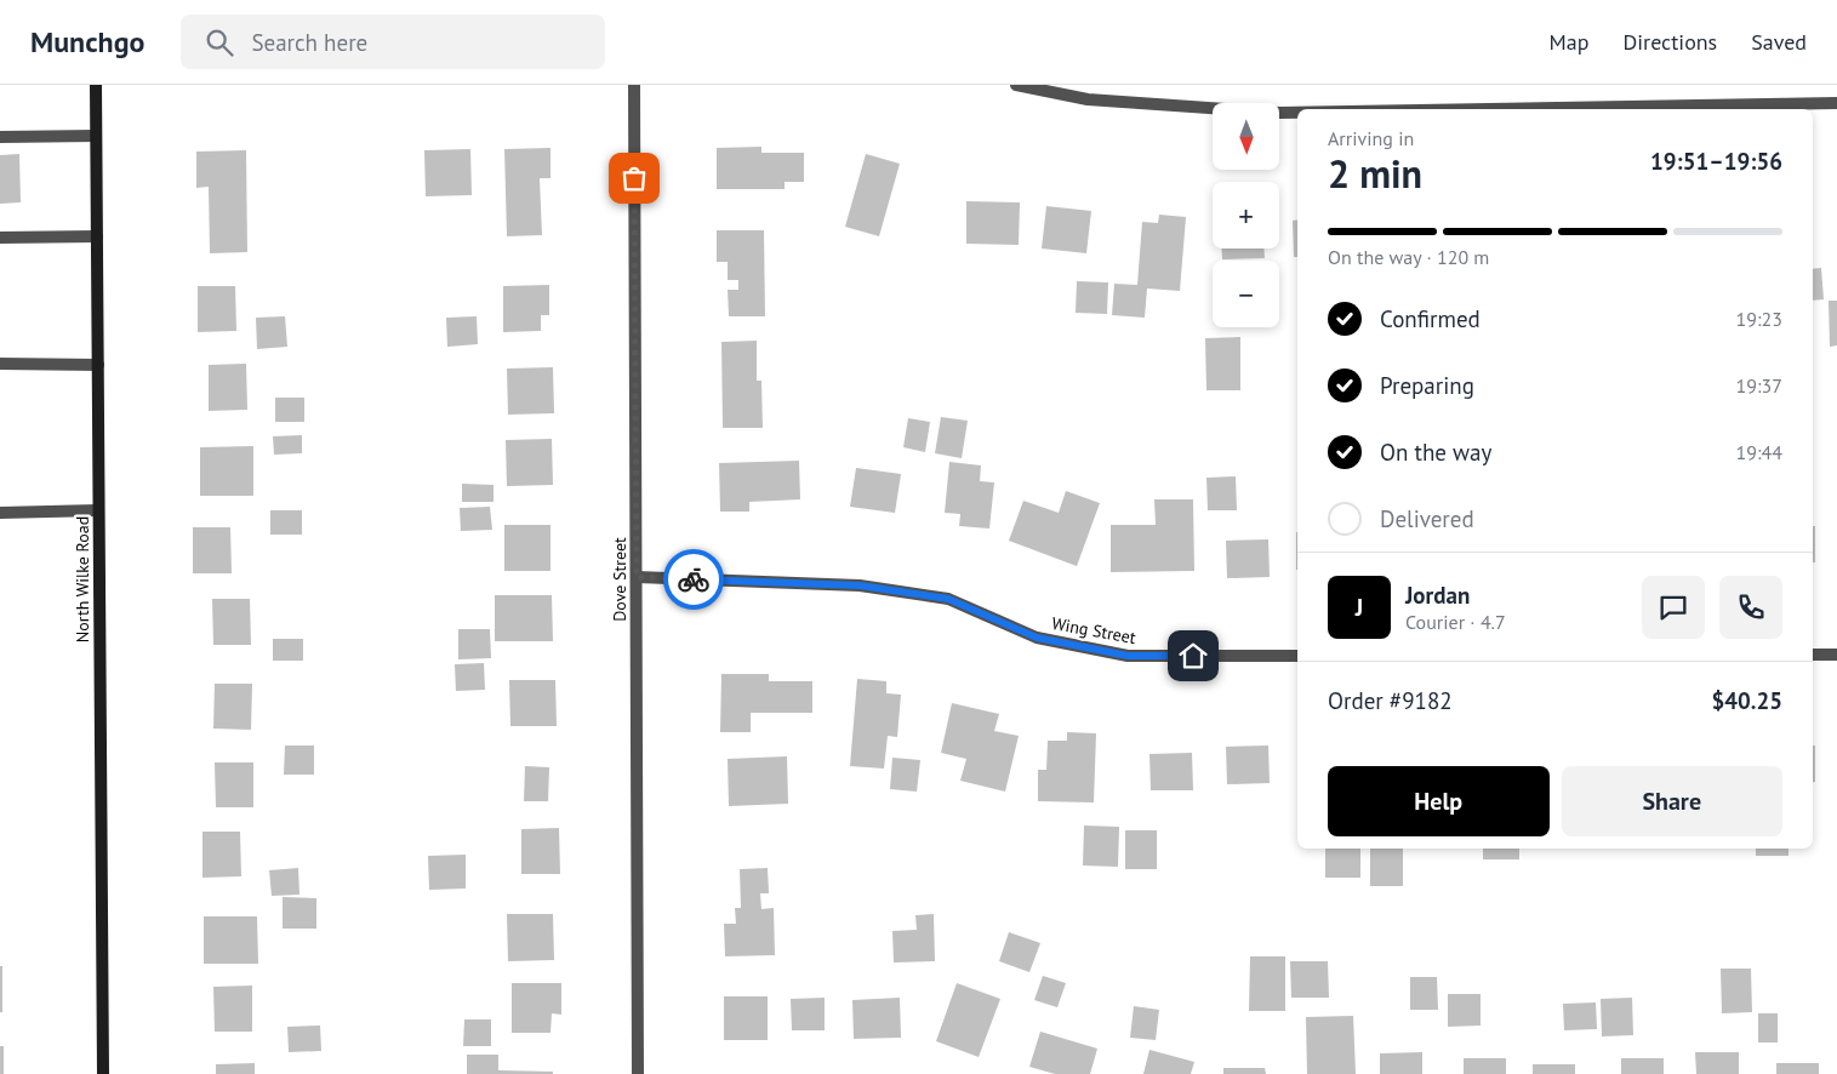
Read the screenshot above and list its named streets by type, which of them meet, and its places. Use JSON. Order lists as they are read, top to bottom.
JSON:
{
  "streets": {
    "main road": ["North Wilke Road"],
    "street": ["Dove Street", "Wing Street"]
  },
  "crossings": [
    ["Dove Street", "Wing Street"]
  ],
  "north": "bottom",
  "page": {
    "header": "Munchgo",
    "search": "Search here",
    "nav": ["Map", "Directions", "Saved"],
    "map_buttons": ["+", "−"],
    "heading": ["2 min", "Arriving in", "19:51–19:56"],
    "panel": [
      "Jordan",
      "Courier · 4.7",
      "Order #9182",
      "$40.25"
    ],
    "bar": "On the way · 120 m",
    "list": [
      ["Confirmed", "19:23"],
      ["Preparing", "19:37"],
      ["On the way", "19:44"],
      "Delivered"
    ],
    "round": "J",
    "buttons": ["Help", "Share"]
  }
}
